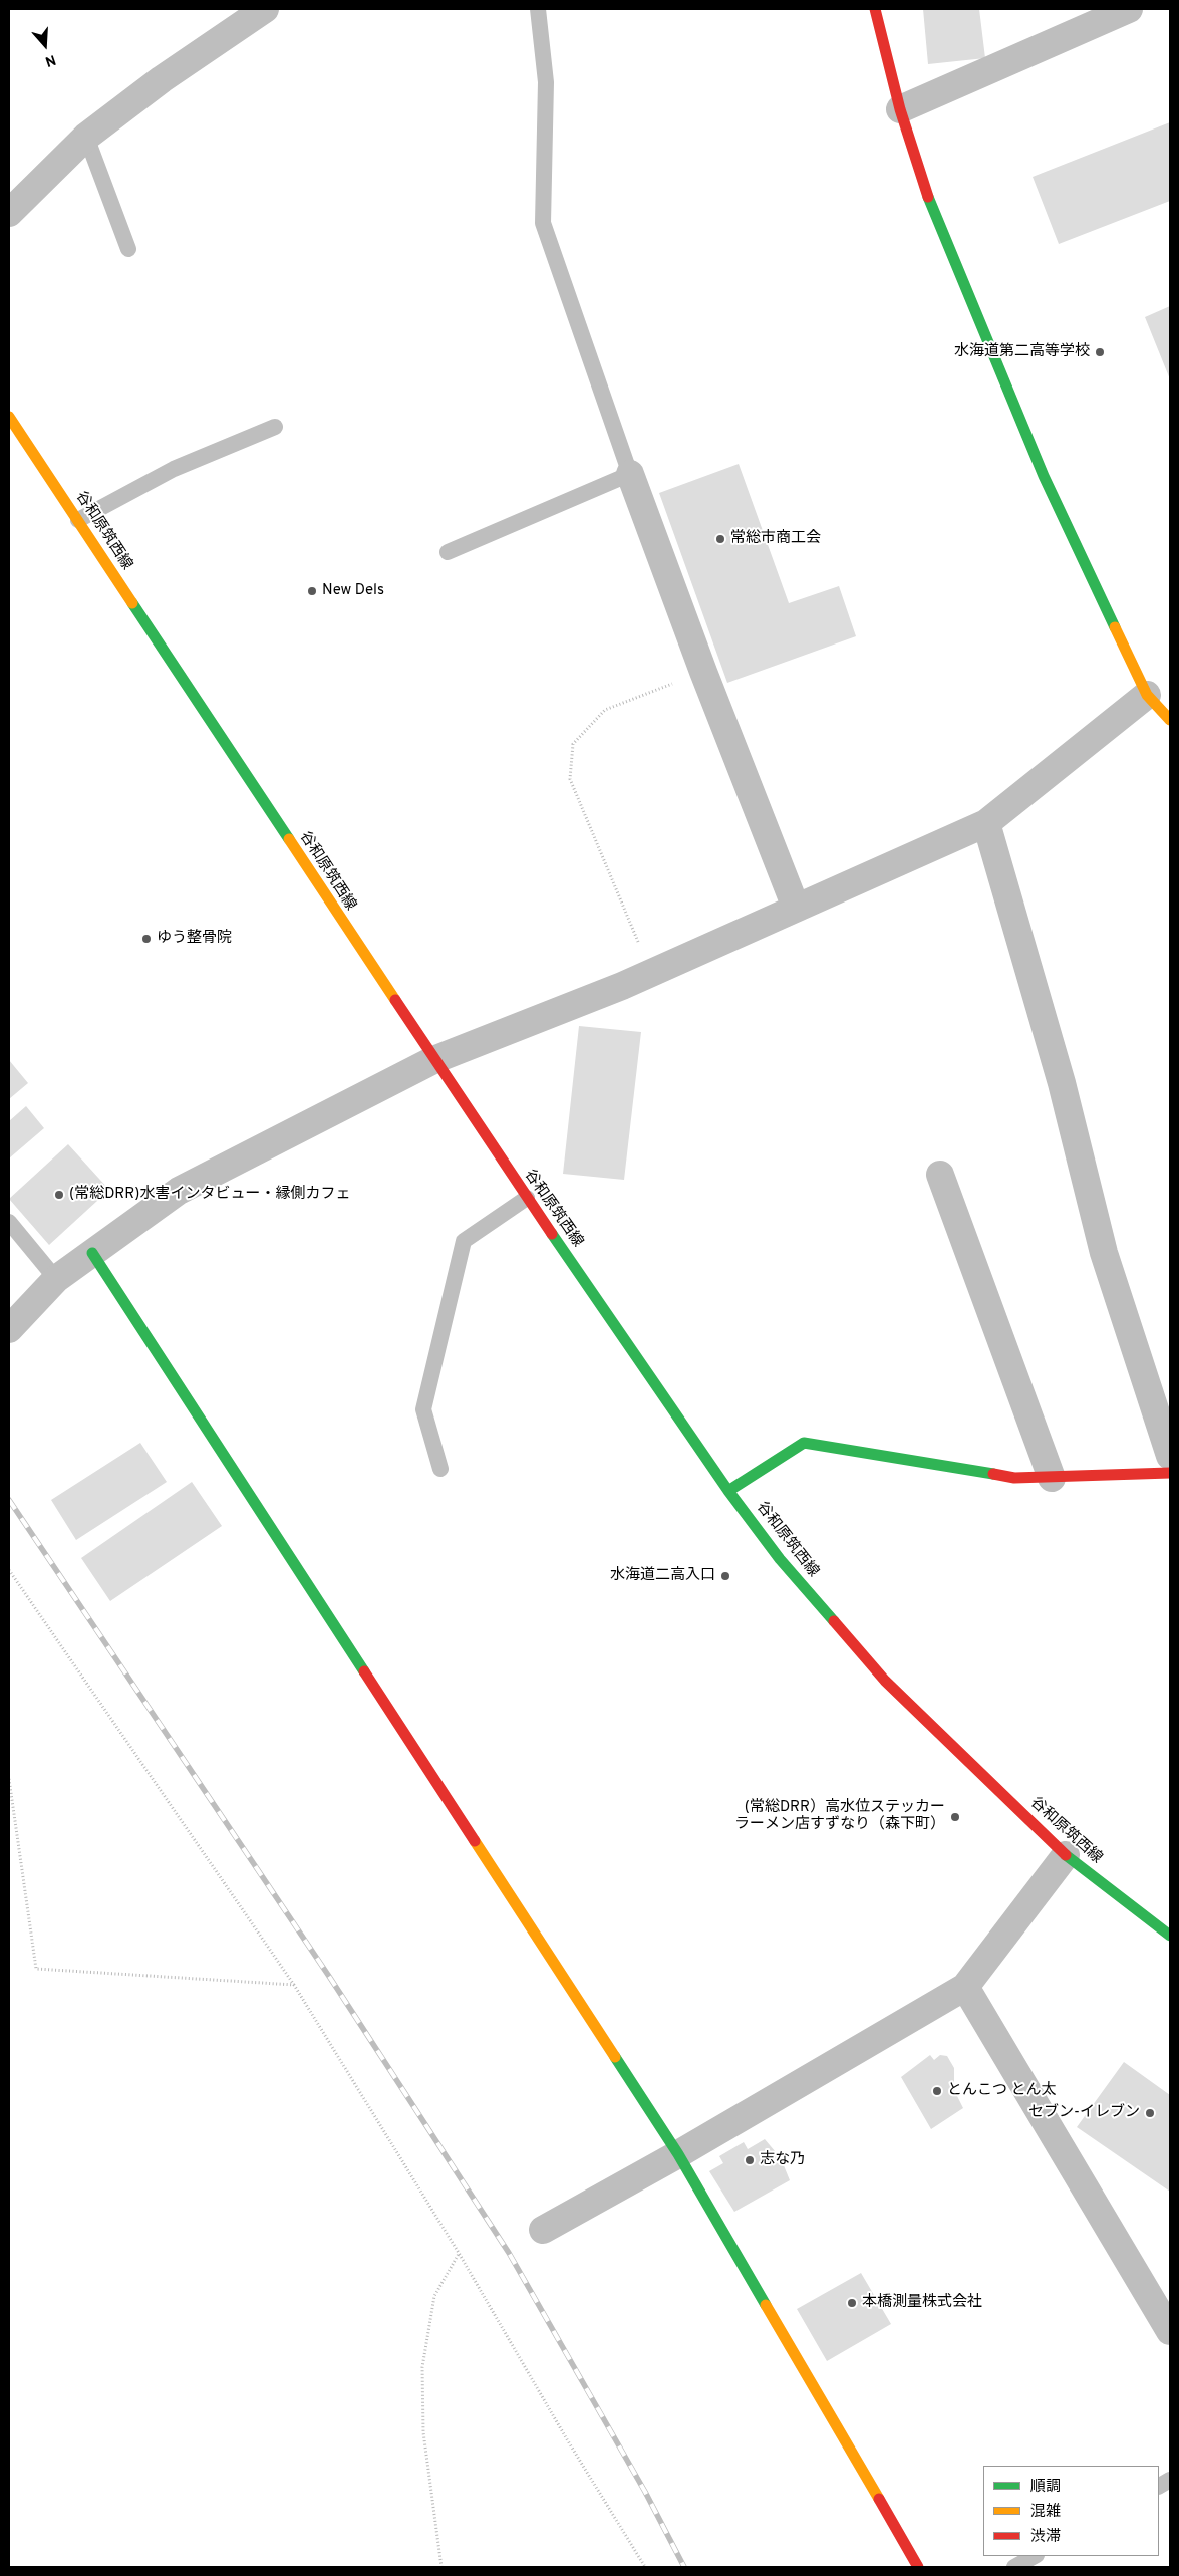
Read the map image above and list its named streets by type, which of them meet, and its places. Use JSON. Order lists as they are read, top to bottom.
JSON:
{
  "streets": {
    "street": ["谷和原筑西線"]
  },
  "places": [
    "水海道第二高等学校",
    "常総市商工会",
    "New Dels",
    "ゆう整骨院",
    "(常総DRR)水害インタビュー・縁側カフェ",
    "水海道二高入口",
    "(常総DRR）高水位ステッカー ラーメン店すずなり（森下町）",
    "とんこつ とん太",
    "セブン-イレブン",
    "志な乃",
    "本橋測量株式会社"
  ],
  "legend": ["順調", "混雑", "渋滞"],
  "north": "bottom"
}
